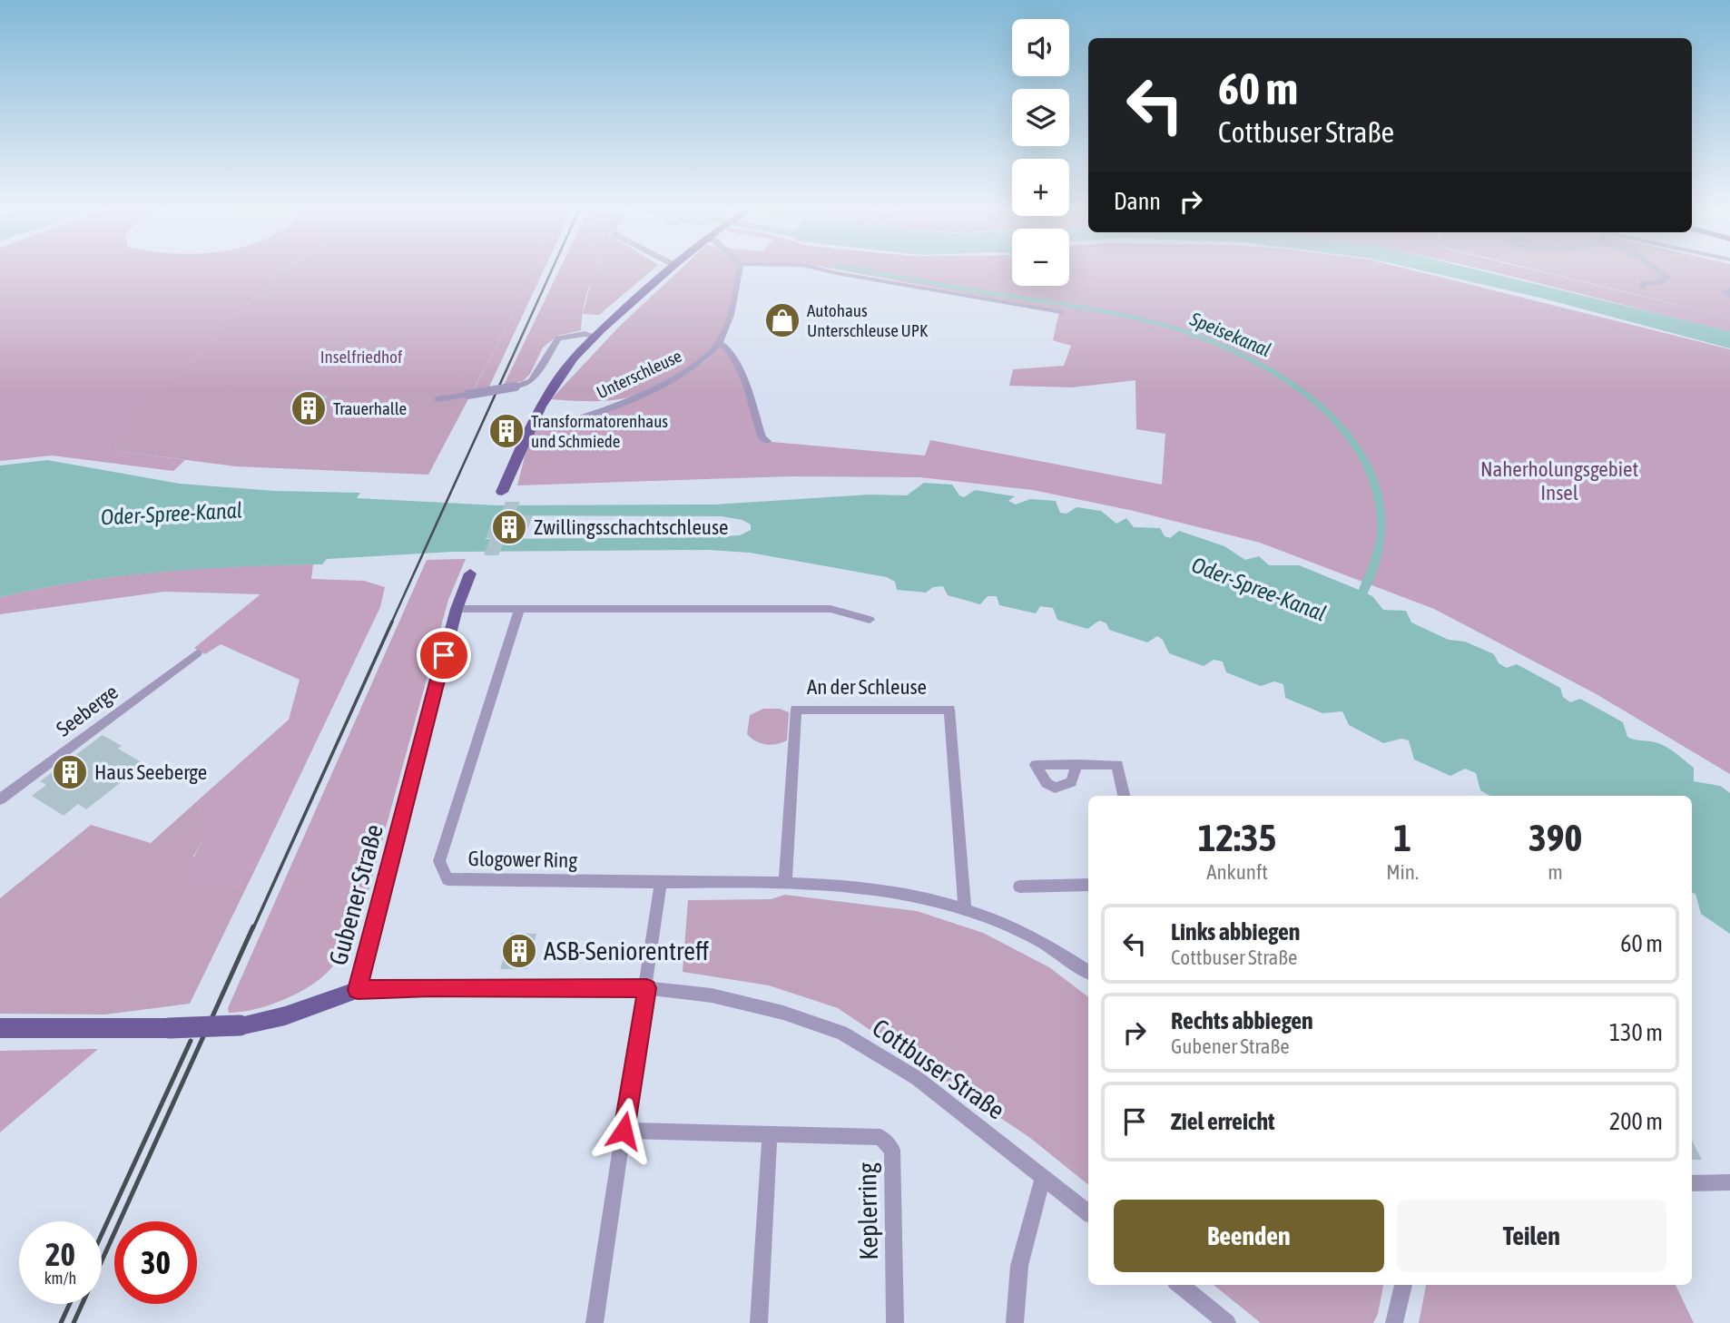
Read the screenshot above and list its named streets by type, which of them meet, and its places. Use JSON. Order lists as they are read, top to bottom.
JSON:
{
  "streets": {
    "main road": ["Gubener Straße"],
    "street": [
      "Unterschleuse",
      "An der Schleuse",
      "Seeberge",
      "Glogower Ring",
      "Cottbuser Straße",
      "Keplerring"
    ]
  },
  "crossings": [
    ["Gubener Straße", "Cottbuser Straße"]
  ],
  "water": ["Speisekanal", "Oder-Spree-Kanal"],
  "parks": ["Inselfriedhof", "Naherholungsgebiet Insel"],
  "places": {
    "shop": ["Autohaus Unterschleuse UPK"],
    "building": [
      "Trauerhalle",
      "Transformatorenhaus und Schmiede",
      "Zwillingsschachtschleuse",
      "Haus Seeberge",
      "ASB-Seniorentreff"
    ]
  },
  "page": {
    "map_buttons": ["+", "−"],
    "turn": ["60 m", "Cottbuser Straße"],
    "then": "Dann",
    "eta": [
      "12:35",
      "Ankunft",
      "1",
      "Min.",
      "390",
      "m"
    ],
    "list": [
      {
        "name": "Links abbiegen",
        "note": "Cottbuser Straße",
        "value": "60 m"
      },
      {
        "name": "Rechts abbiegen",
        "note": "Gubener Straße",
        "value": "130 m"
      },
      {
        "name": "Ziel erreicht",
        "value": "200 m"
      }
    ],
    "buttons": ["Beenden", "Teilen"],
    "speed": "20 km/h",
    "limit": "30"
  }
}
